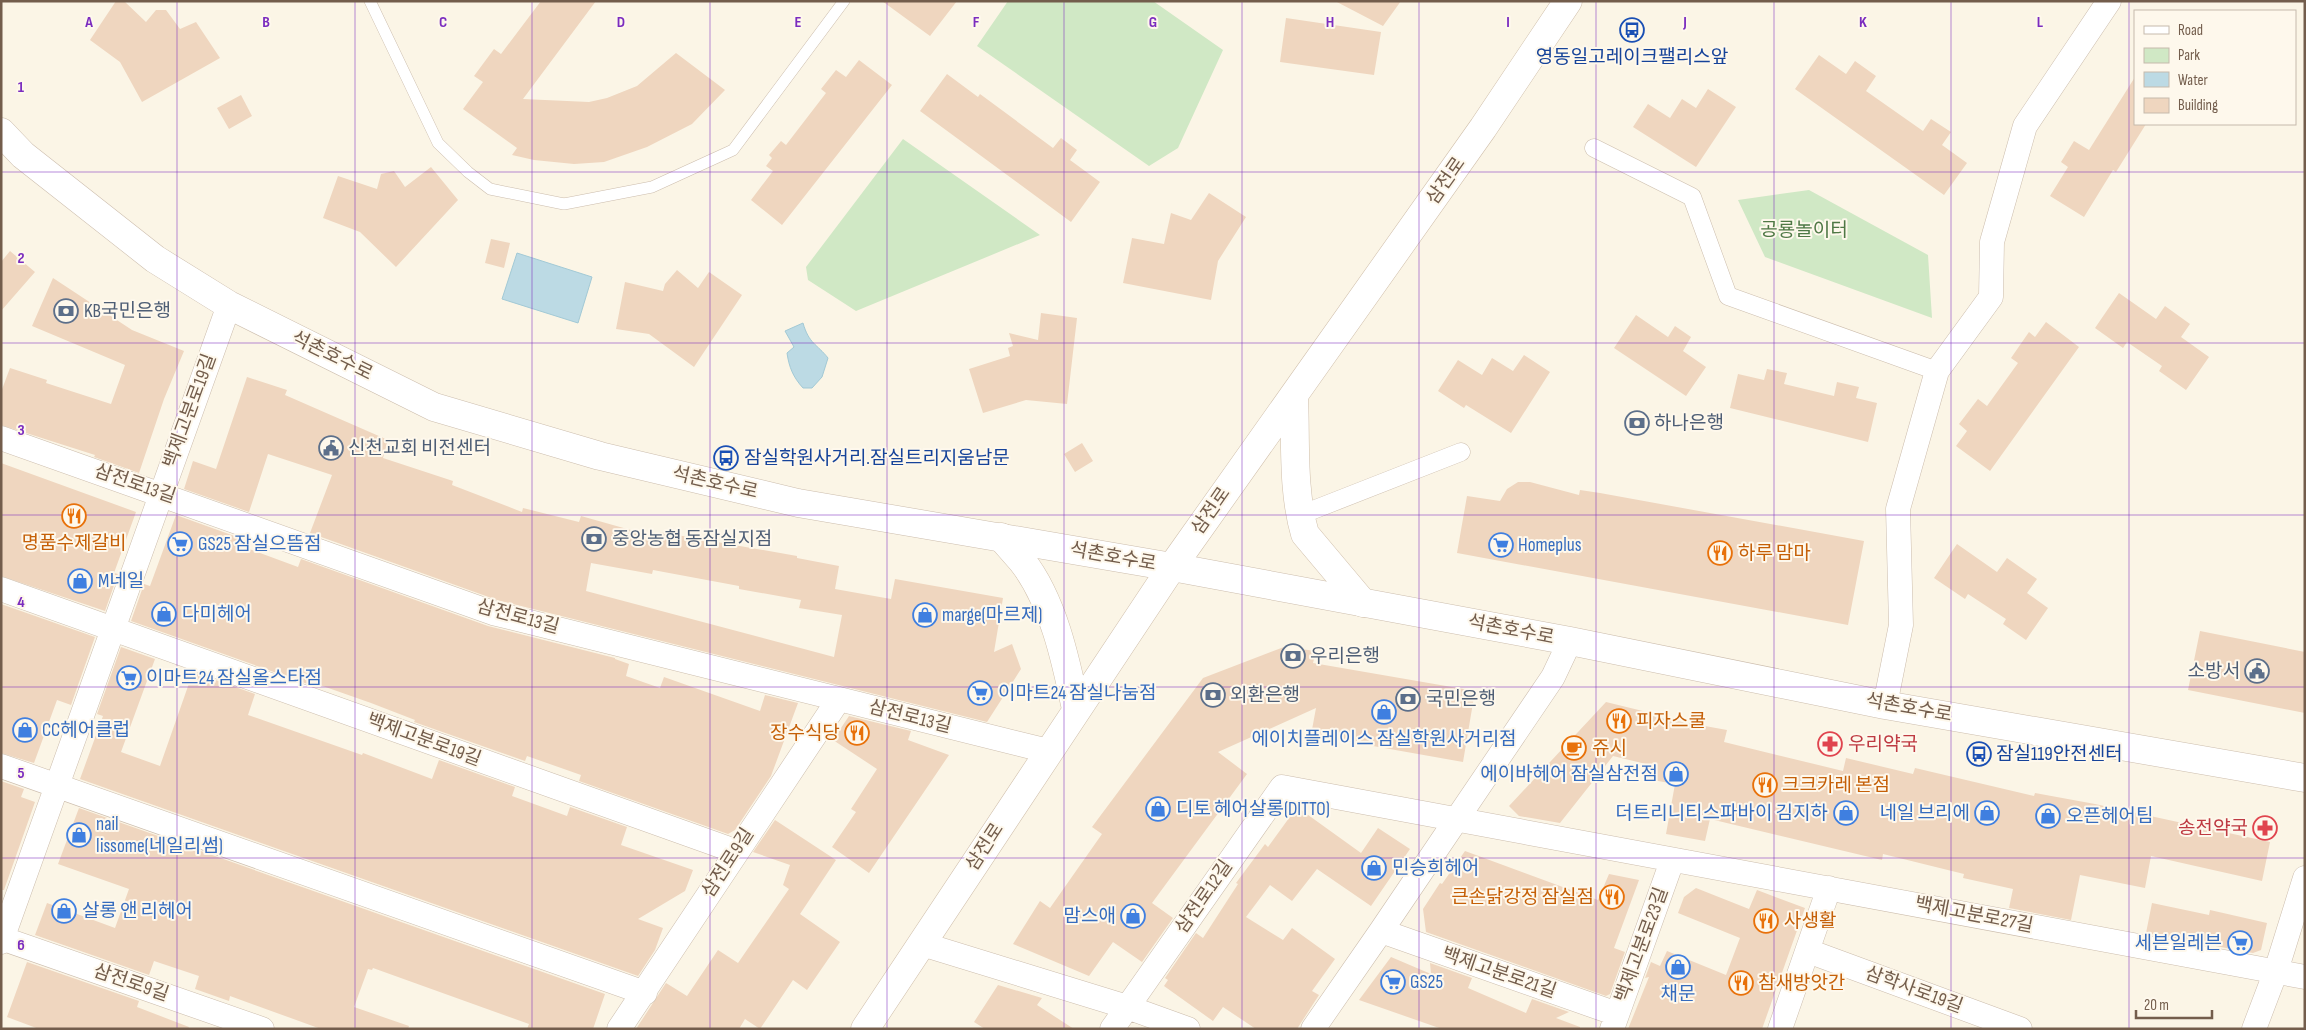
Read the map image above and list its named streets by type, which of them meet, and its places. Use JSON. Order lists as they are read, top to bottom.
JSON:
{
  "streets": {
    "street": [
      "삼전로",
      "석촌호수로",
      "백제고분로19길",
      "삼전로13길",
      "삼전로9길",
      "삼전로12길",
      "백제고분로27길",
      "백제고분로23길",
      "백제고분로21길",
      "삼학사로19길"
    ]
  },
  "crossings": [
    ["삼전로", "석촌호수로"],
    ["삼전로", "삼전로13길"],
    ["석촌호수로", "백제고분로19길"],
    ["백제고분로19길", "삼전로13길"],
    ["백제고분로19길", "삼전로9길"],
    ["삼전로13길", "삼전로9길"],
    ["백제고분로27길", "백제고분로23길"],
    ["백제고분로23길", "백제고분로21길"]
  ],
  "parks": ["공룡놀이터"],
  "places": {
    "bus stop": ["영동일고레이크팰리스앞", "잠실학원사거리.잠실트리지움남문", "잠실119안전센터"],
    "bank": [
      "KB국민은행",
      "하나은행",
      "중앙농협 동잠실지점",
      "우리은행",
      "외환은행",
      "국민은행"
    ],
    "public building": ["신천교회 비전센터", "소방서"],
    "restaurant": [
      "명품수제갈비",
      "하루 맘마",
      "피자스쿨",
      "장수식당",
      "크크카레 본점",
      "큰손닭강정 잠실점",
      "사생활",
      "참새방앗간"
    ],
    "supermarket": [
      "GS25 잠실으뜸점",
      "Homeplus",
      "이마트24 잠실올스타점",
      "이마트24 잠실나눔점",
      "세븐일레븐",
      "GS25"
    ],
    "shop": [
      "M네일",
      "다미헤어",
      "marge(마르제)",
      "에이치플레이스 잠실학원사거리점",
      "CC헤어클럽",
      "에이바헤어 잠실삼전점",
      "디토 헤어살롱(DITTO)",
      "더트리니티스파바이 김지하",
      "네일 브리에",
      "오픈헤어팀",
      "nail lissome(네일리썸)",
      "민승희헤어",
      "살롱 앤 리헤어",
      "맘스애",
      "채문"
    ],
    "pharmacy": ["우리약국", "송전약국"],
    "cafe": ["쥬시"]
  },
  "legend": [
    "Road",
    "Park",
    "Water",
    "Building"
  ],
  "scale_bar": "20 m",
  "grid": {
    "columns": [
      "A",
      "B",
      "C",
      "D",
      "E",
      "F",
      "G",
      "H",
      "I",
      "J",
      "K",
      "L"
    ],
    "rows": [
      "1",
      "2",
      "3",
      "4",
      "5",
      "6"
    ]
  }
}
